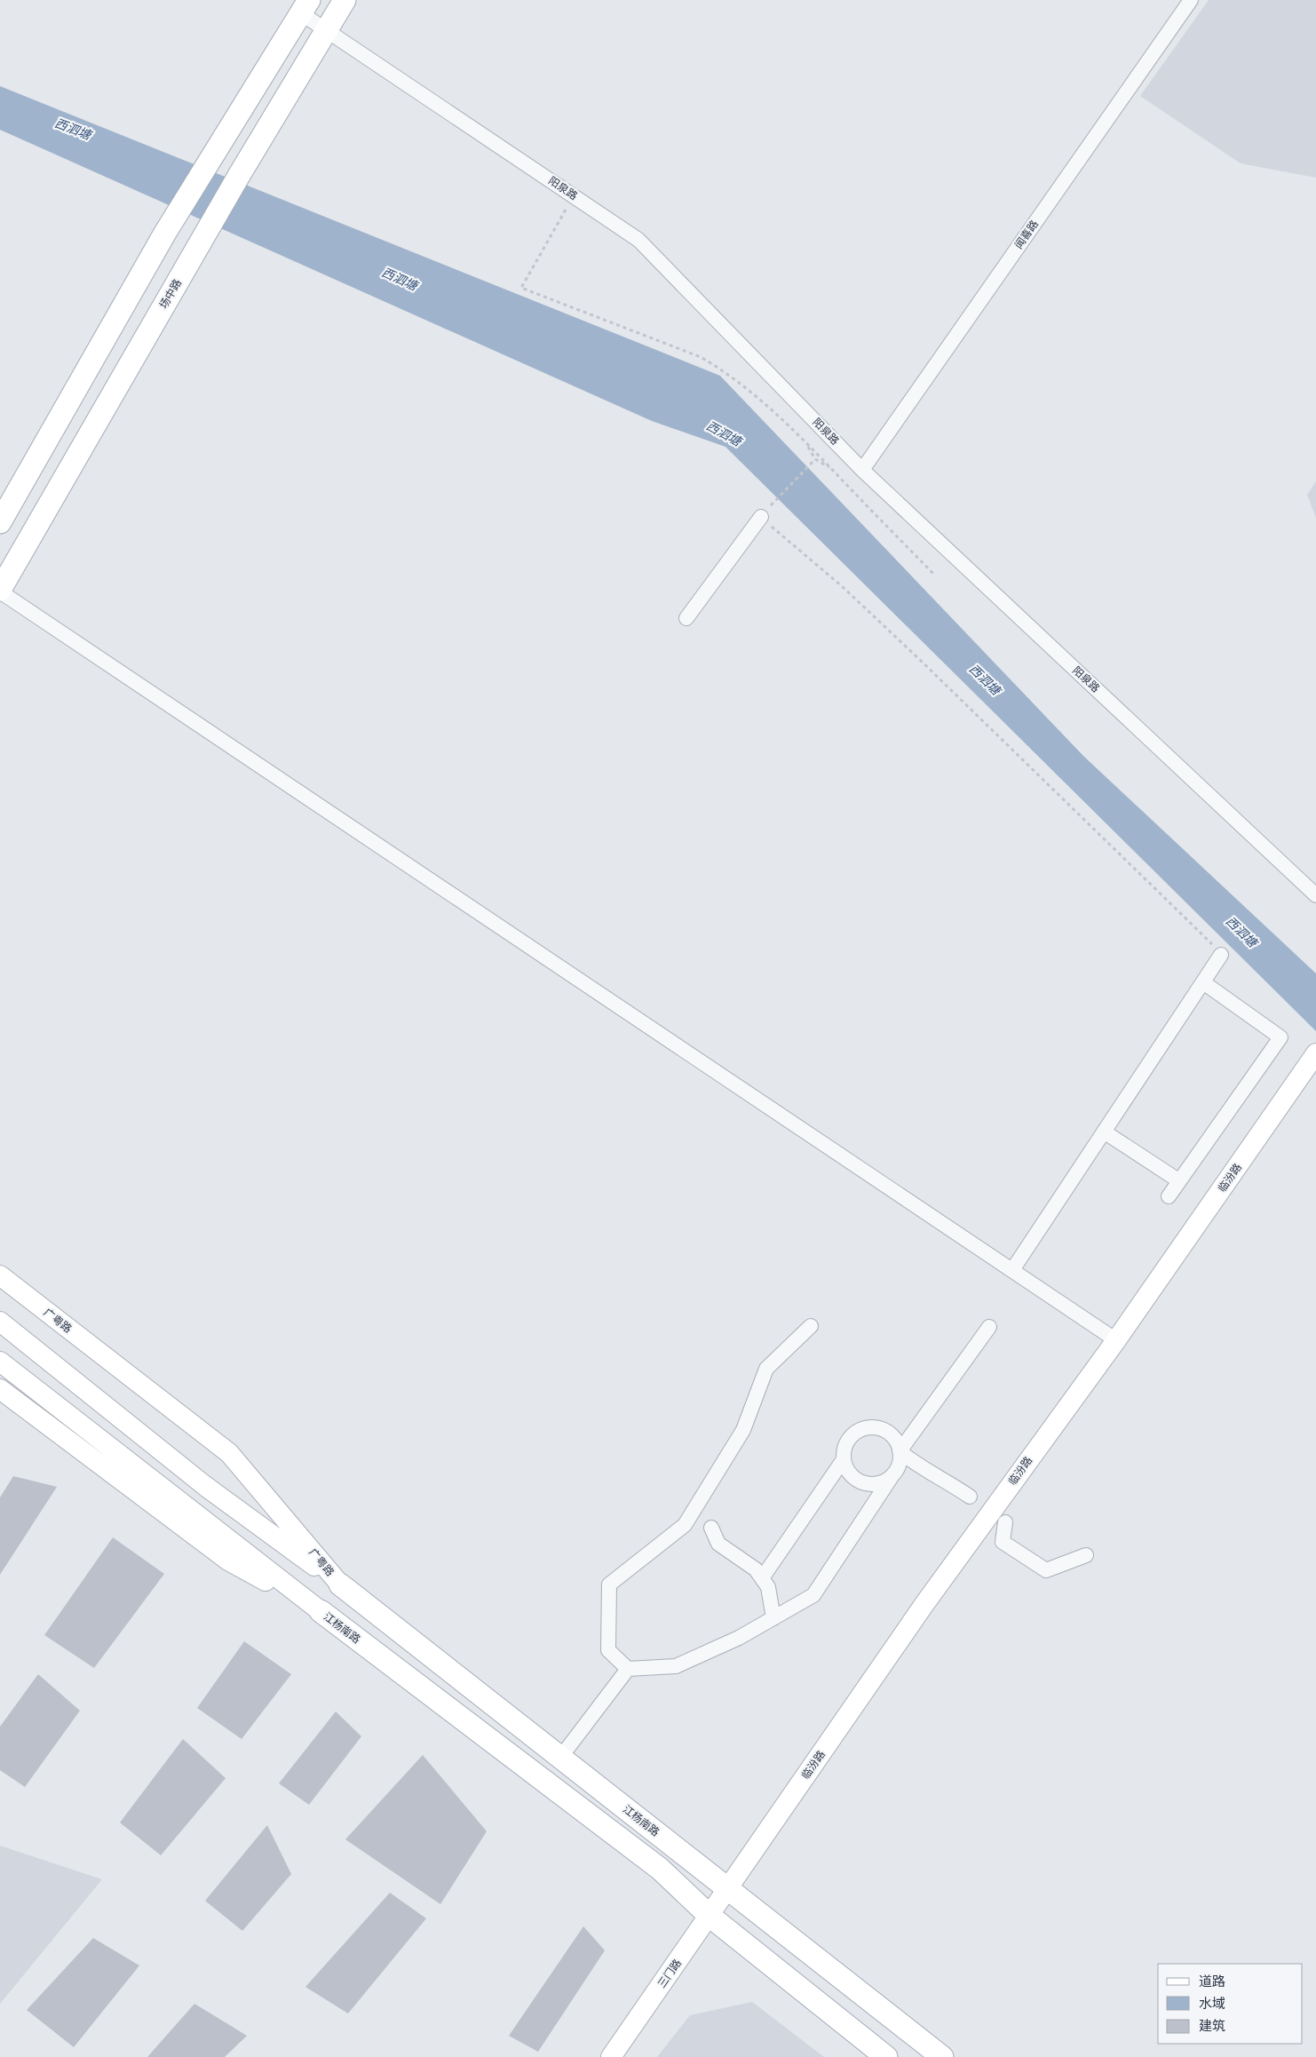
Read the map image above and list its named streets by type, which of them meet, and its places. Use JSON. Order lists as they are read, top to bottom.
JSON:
{
  "streets": {
    "main road": [
      "场中路",
      "临汾路",
      "广粤路",
      "江杨南路",
      "三门路"
    ],
    "street": ["阳泉路", "闻喜路"]
  },
  "crossings": [
    ["阳泉路", "闻喜路"],
    ["阳泉路", "场中路"],
    ["临汾路", "江杨南路"],
    ["临汾路", "三门路"],
    ["广粤路", "江杨南路"],
    ["江杨南路", "三门路"]
  ],
  "water": ["西泗塘"],
  "legend": ["道路", "水域", "建筑"]
}
